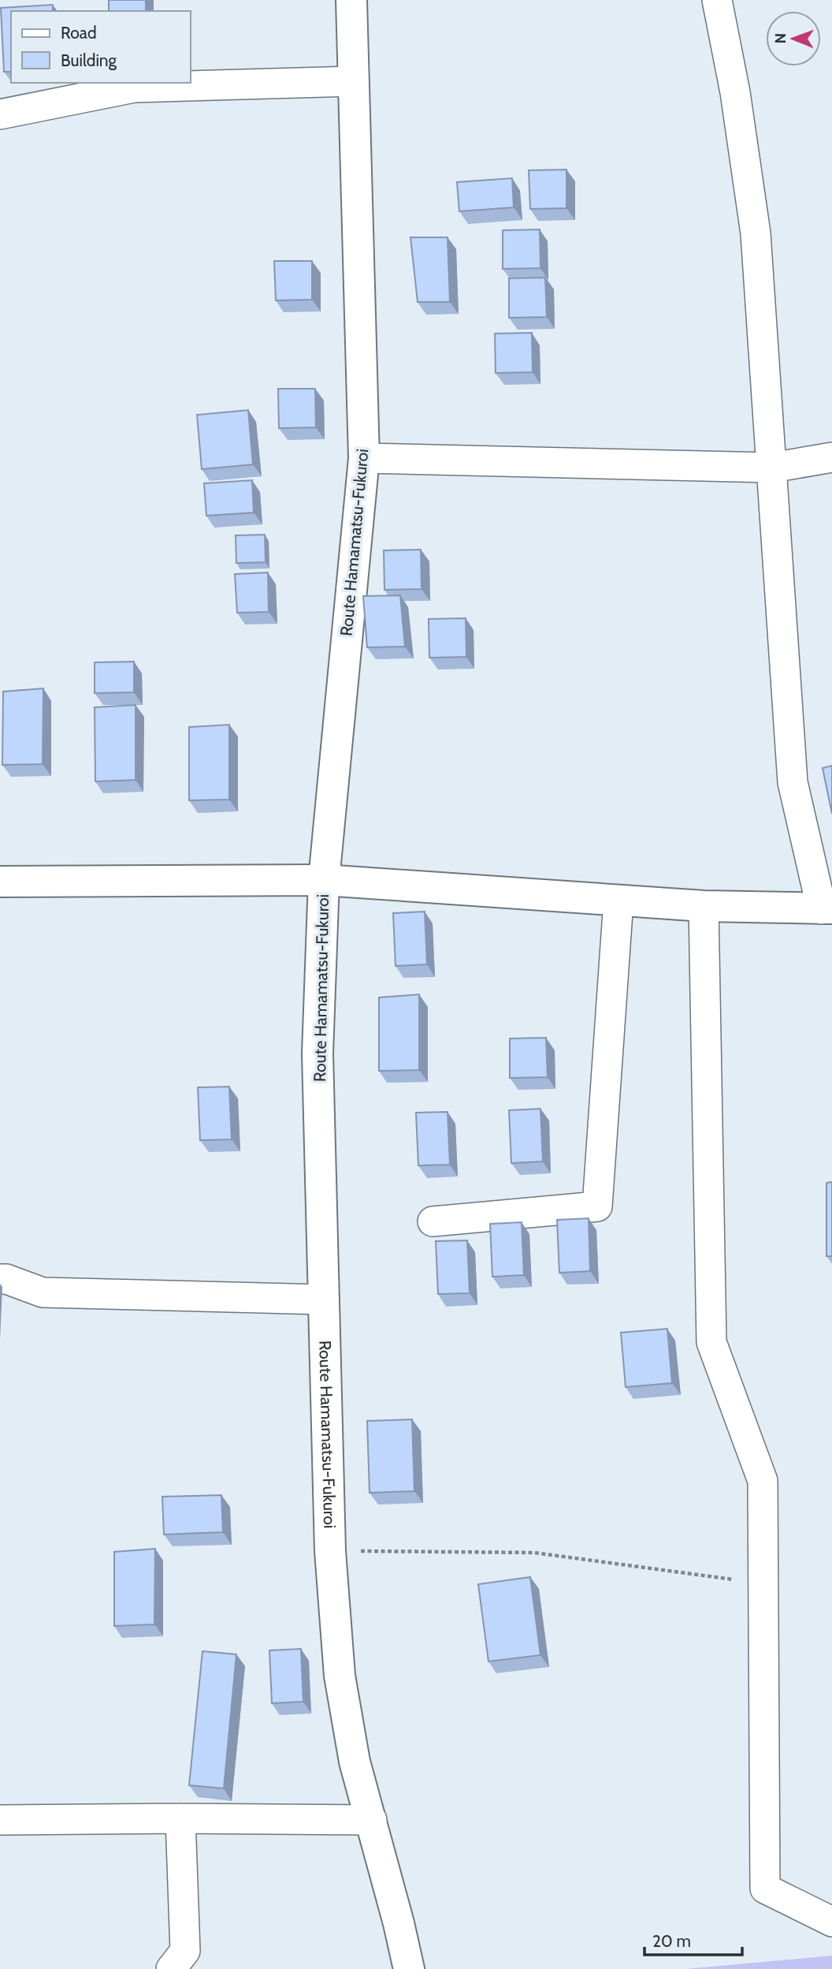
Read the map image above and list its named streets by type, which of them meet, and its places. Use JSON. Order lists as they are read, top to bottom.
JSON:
{
  "streets": {
    "main road": ["Route Hamamatsu-Fukuroi"]
  },
  "legend": ["Road", "Building"],
  "scale_bar": "20 m",
  "north": "left"
}
